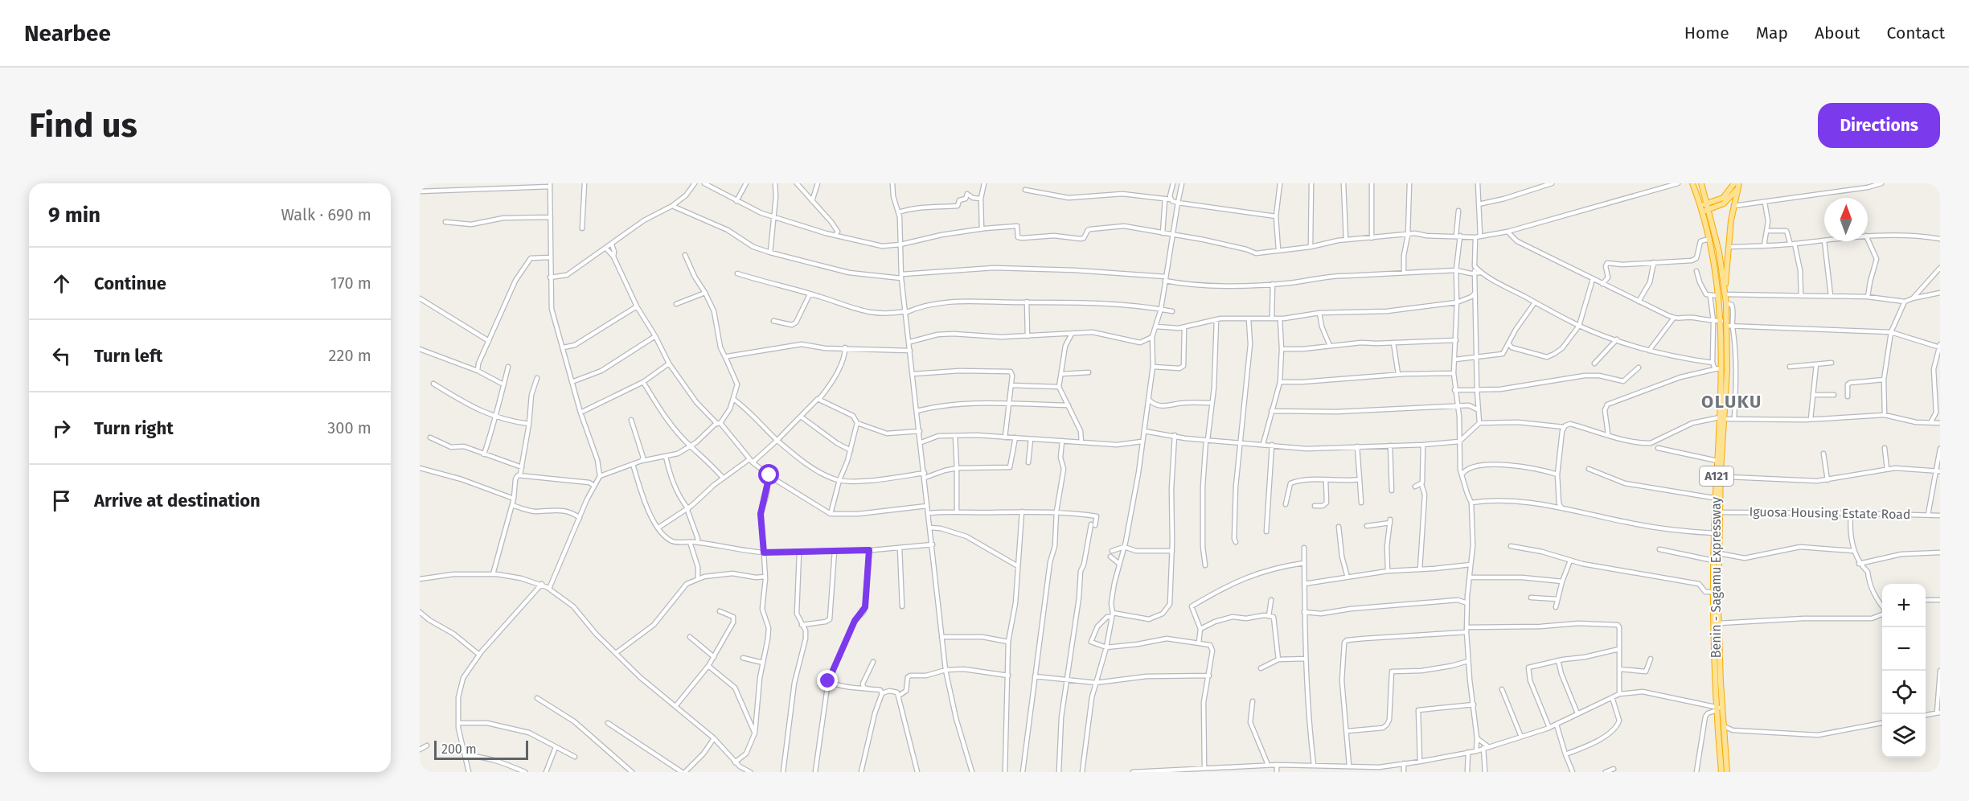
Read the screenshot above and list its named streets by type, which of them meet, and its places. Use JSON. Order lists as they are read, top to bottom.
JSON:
{
  "streets": {
    "highway": ["A121", "Benin - Sagamu Expressway"],
    "street": ["Iguosa Housing Estate Road"]
  },
  "crossings": [
    ["A121", "Iguosa Housing Estate Road"],
    ["A121", "Benin - Sagamu Expressway"]
  ],
  "districts": ["OLUKU"],
  "scale_bar": "200 m",
  "north": "top",
  "page": {
    "header": "Nearbee",
    "nav": [
      "Home",
      "Map",
      "About",
      "Contact"
    ],
    "buttons": "Directions",
    "title": "Find us",
    "heading": ["9 min", "Walk · 690 m"],
    "list": [
      ["Continue", "170 m"],
      ["Turn left", "220 m"],
      ["Turn right", "300 m"],
      "Arrive at destination"
    ],
    "map_buttons": ["+", "−"],
    "scale": "200 m"
  }
}
